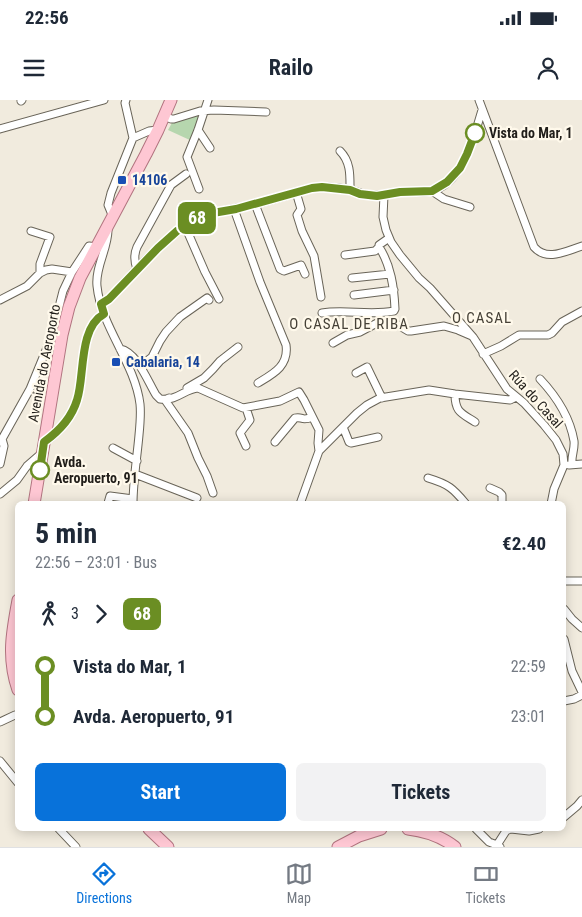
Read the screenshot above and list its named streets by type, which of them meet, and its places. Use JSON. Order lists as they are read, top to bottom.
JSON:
{
  "streets": {
    "main road": ["Avenida do Aeroporto"],
    "street": ["Rúa do Casal"]
  },
  "districts": ["O CASAL", "O CASAL DE RIBA"],
  "places": {
    "other": ["Vista do Mar, 1", "Avda. Aeropuerto, 91"],
    "transit": ["14106", "Cabalaria, 14"]
  },
  "lines": ["bus line 68"],
  "page": {
    "status": "22:56",
    "header": "Railo",
    "on_map": "68",
    "heading": ["5 min", "22:56 – 23:01 · Bus", "€2.40"],
    "legs": ["3", "68"],
    "list": [
      {
        "name": "Vista do Mar, 1",
        "value": "22:59"
      },
      {
        "name": "Avda. Aeropuerto, 91",
        "value": "23:01"
      }
    ],
    "buttons": ["Start", "Tickets"],
    "tabs": ["Directions", "Map", "Tickets"]
  }
}
